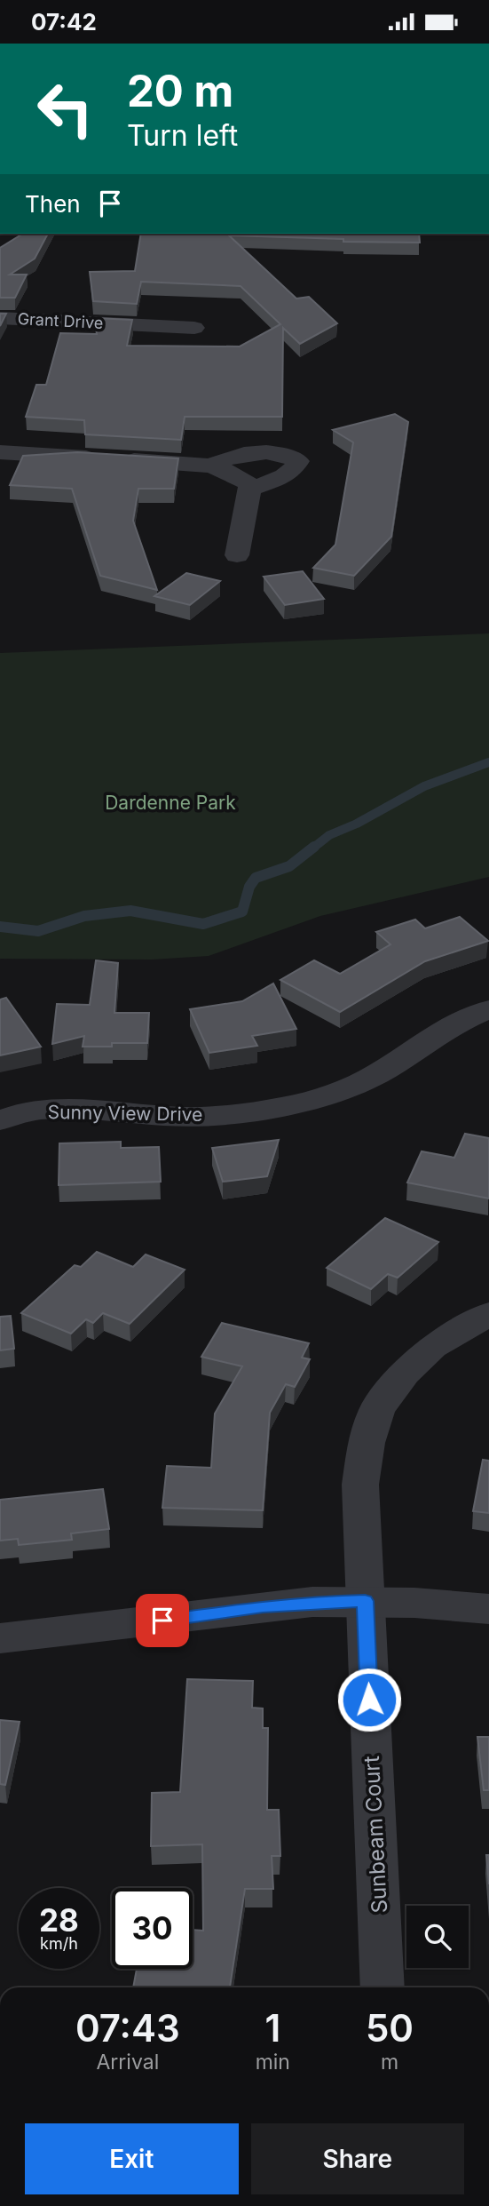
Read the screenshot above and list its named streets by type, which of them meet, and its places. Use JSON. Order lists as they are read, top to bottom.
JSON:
{
  "streets": {
    "street": ["Grant Drive", "Sunny View Drive", "Sunbeam Court"]
  },
  "parks": ["Dardenne Park"],
  "page": {
    "status": "07:42",
    "turn": ["20 m", "Turn left"],
    "then": "Then",
    "speed": "28 km/h",
    "limit": "30",
    "eta": [
      "07:43",
      "Arrival",
      "1",
      "min",
      "50",
      "m"
    ],
    "buttons": ["Exit", "Share"]
  }
}
